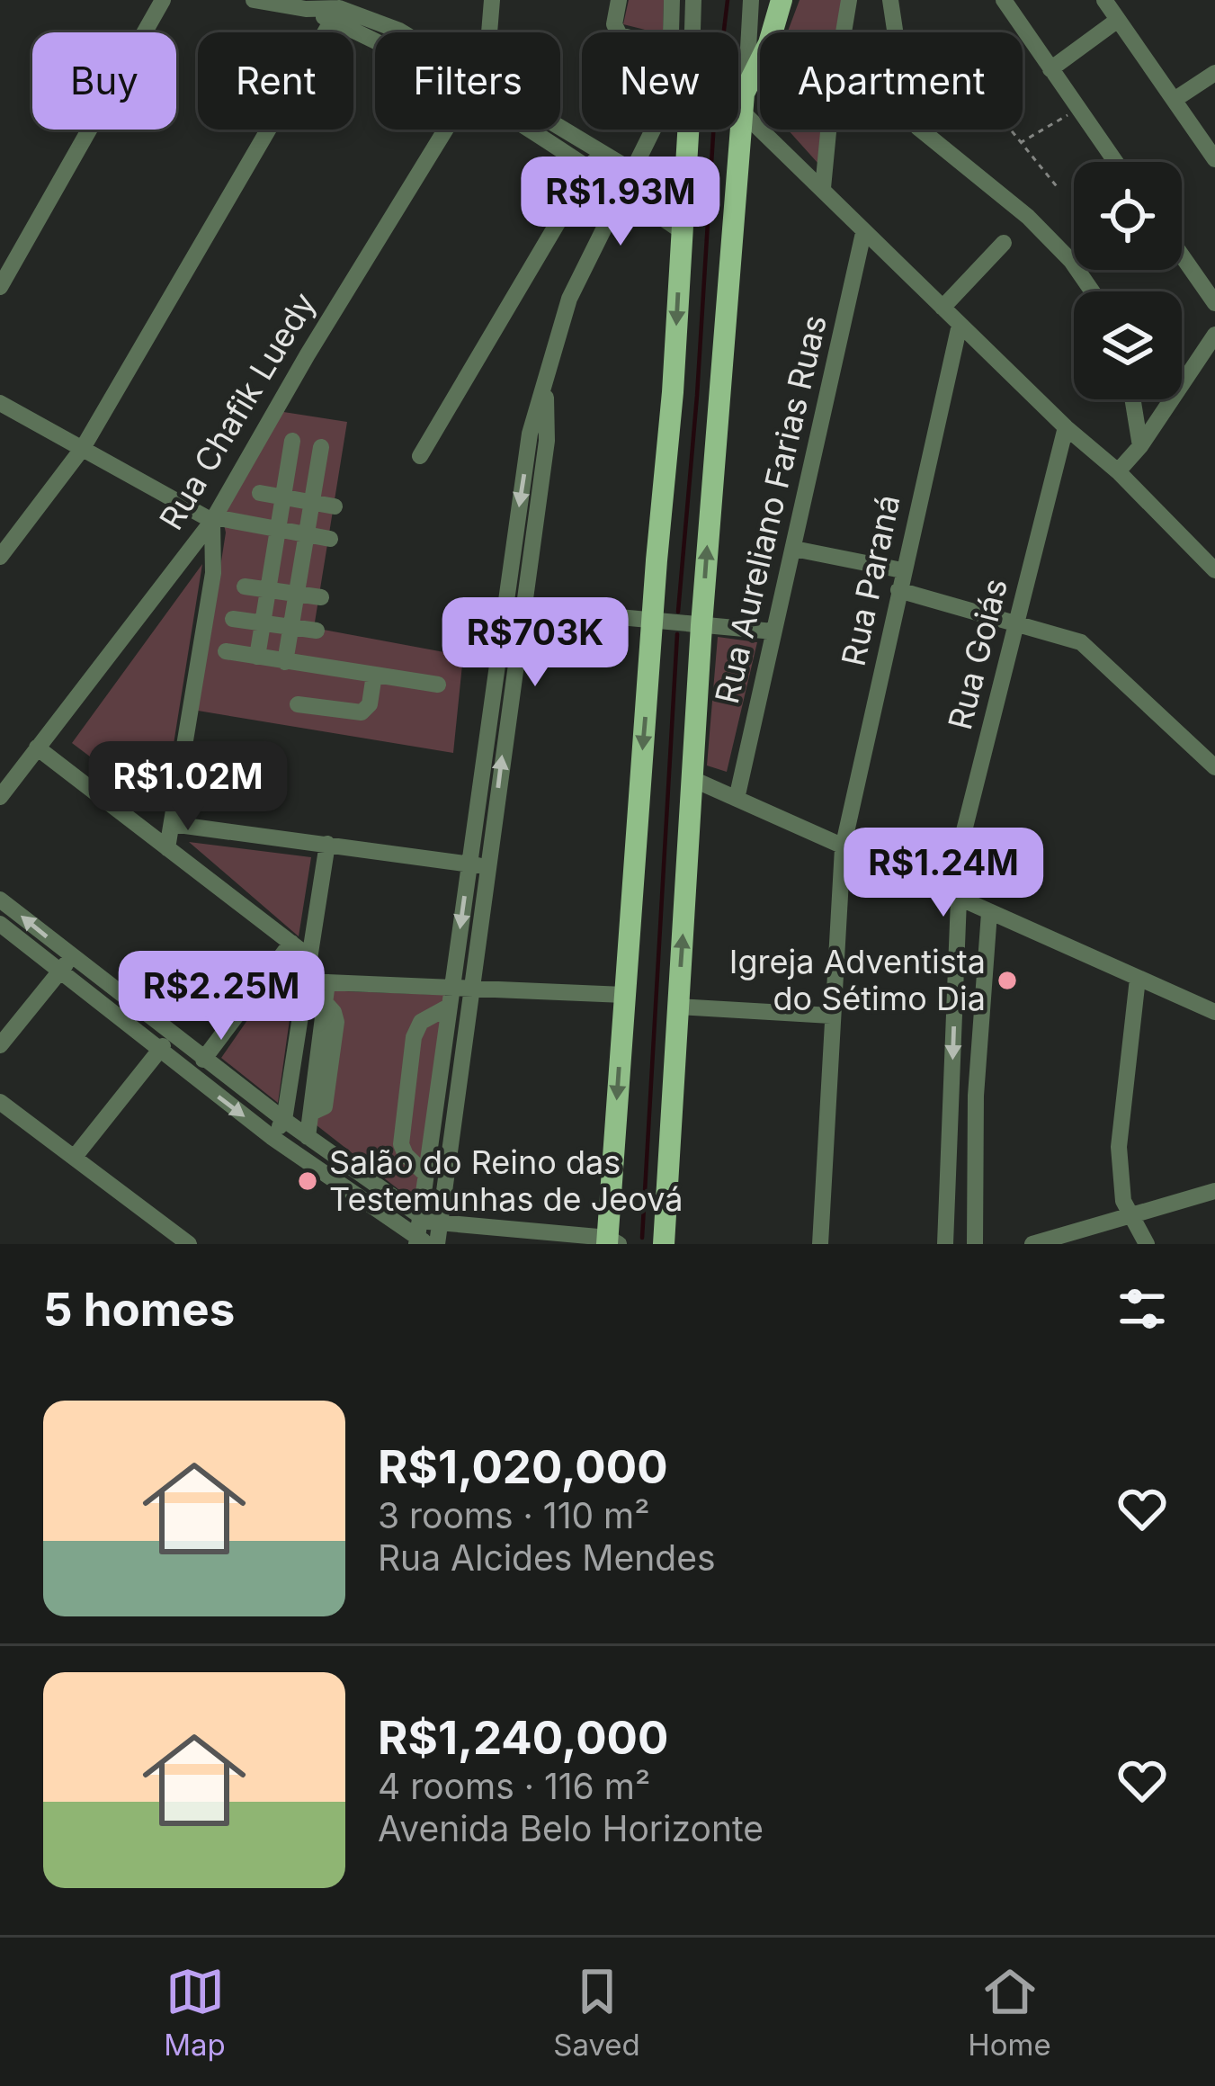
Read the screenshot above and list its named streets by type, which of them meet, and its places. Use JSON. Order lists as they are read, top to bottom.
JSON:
{
  "streets": {
    "street": [
      "Rua Chafik Luedy",
      "Rua Aureliano Farias Ruas",
      "Rua Paraná",
      "Rua Goiás"
    ]
  },
  "places": ["Igreja Adventista do Sétimo Dia", "Salão do Reino das Testemunhas de Jeová"],
  "page": {
    "chip": [
      "Buy",
      "Rent",
      "Filters",
      "New",
      "Apartment"
    ],
    "price": [
      "R$1.93M",
      "R$703K",
      "R$1.02M",
      "R$1.24M",
      "R$2.25M"
    ],
    "heading": "5 homes",
    "list": [
      {
        "name": "R$1,020,000",
        "note": "3 rooms · 110 m² · Rua Alcides Mendes"
      },
      {
        "name": "R$1,240,000",
        "note": "4 rooms · 116 m² · Avenida Belo Horizonte"
      }
    ],
    "tabs": ["Map", "Saved", "Home"]
  }
}
